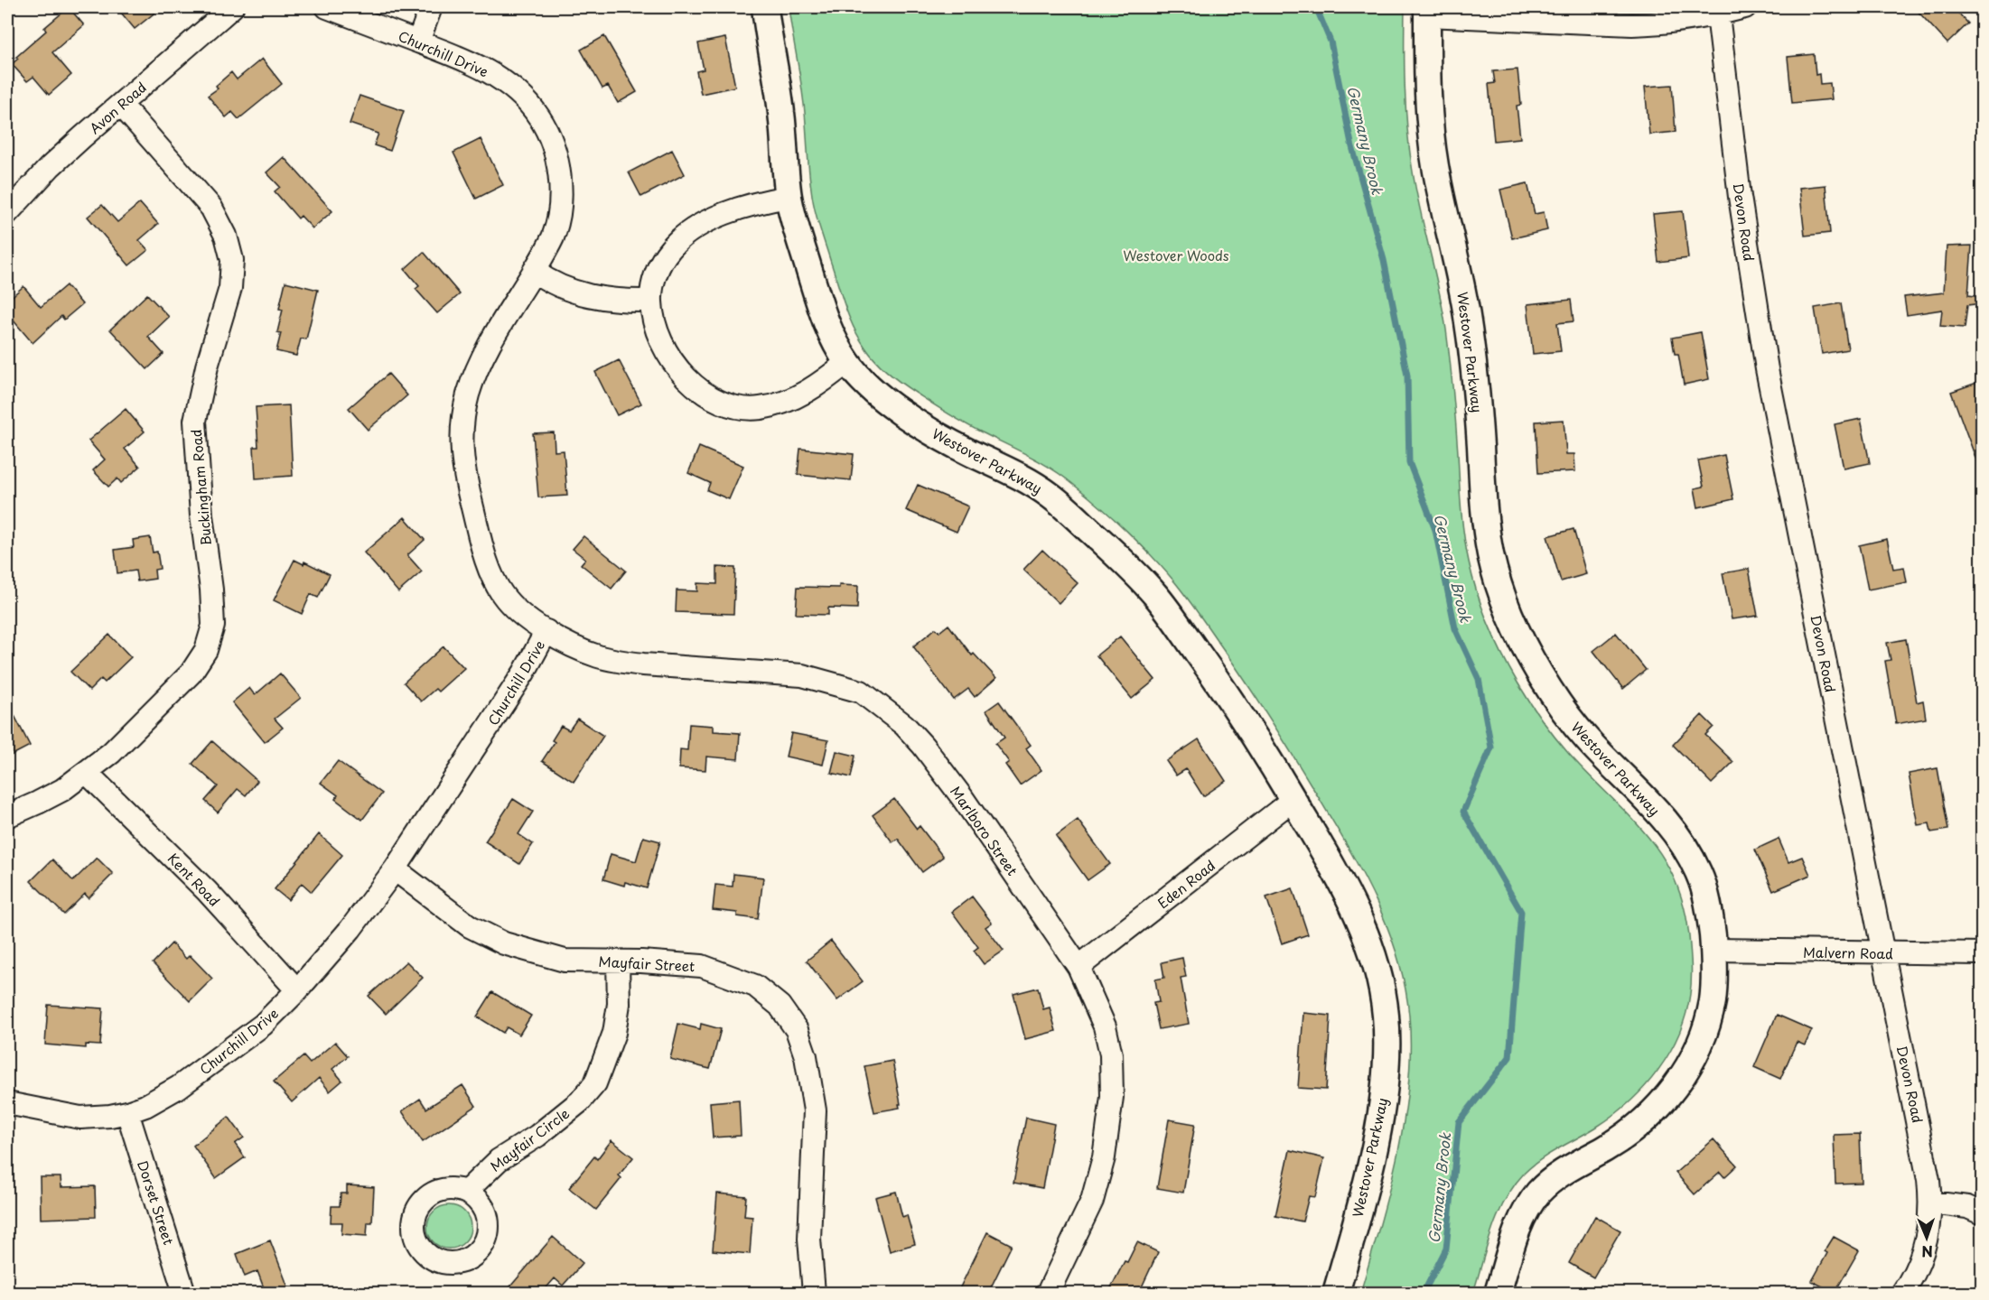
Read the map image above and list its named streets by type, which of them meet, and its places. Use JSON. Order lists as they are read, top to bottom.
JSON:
{
  "streets": {
    "street": [
      "Churchill Drive",
      "Avon Road",
      "Devon Road",
      "Westover Parkway",
      "Buckingham Road",
      "Marlboro Street",
      "Kent Road",
      "Eden Road",
      "Malvern Road",
      "Mayfair Street",
      "Mayfair Circle",
      "Dorset Street"
    ]
  },
  "crossings": [
    ["Churchill Drive", "Marlboro Street"],
    ["Churchill Drive", "Kent Road"],
    ["Churchill Drive", "Mayfair Street"],
    ["Churchill Drive", "Dorset Street"],
    ["Avon Road", "Buckingham Road"],
    ["Devon Road", "Malvern Road"],
    ["Westover Parkway", "Eden Road"],
    ["Westover Parkway", "Malvern Road"],
    ["Buckingham Road", "Kent Road"],
    ["Marlboro Street", "Eden Road"],
    ["Mayfair Street", "Mayfair Circle"]
  ],
  "water": ["Germany Brook"],
  "parks": ["Westover Woods"],
  "north": "bottom"
}
